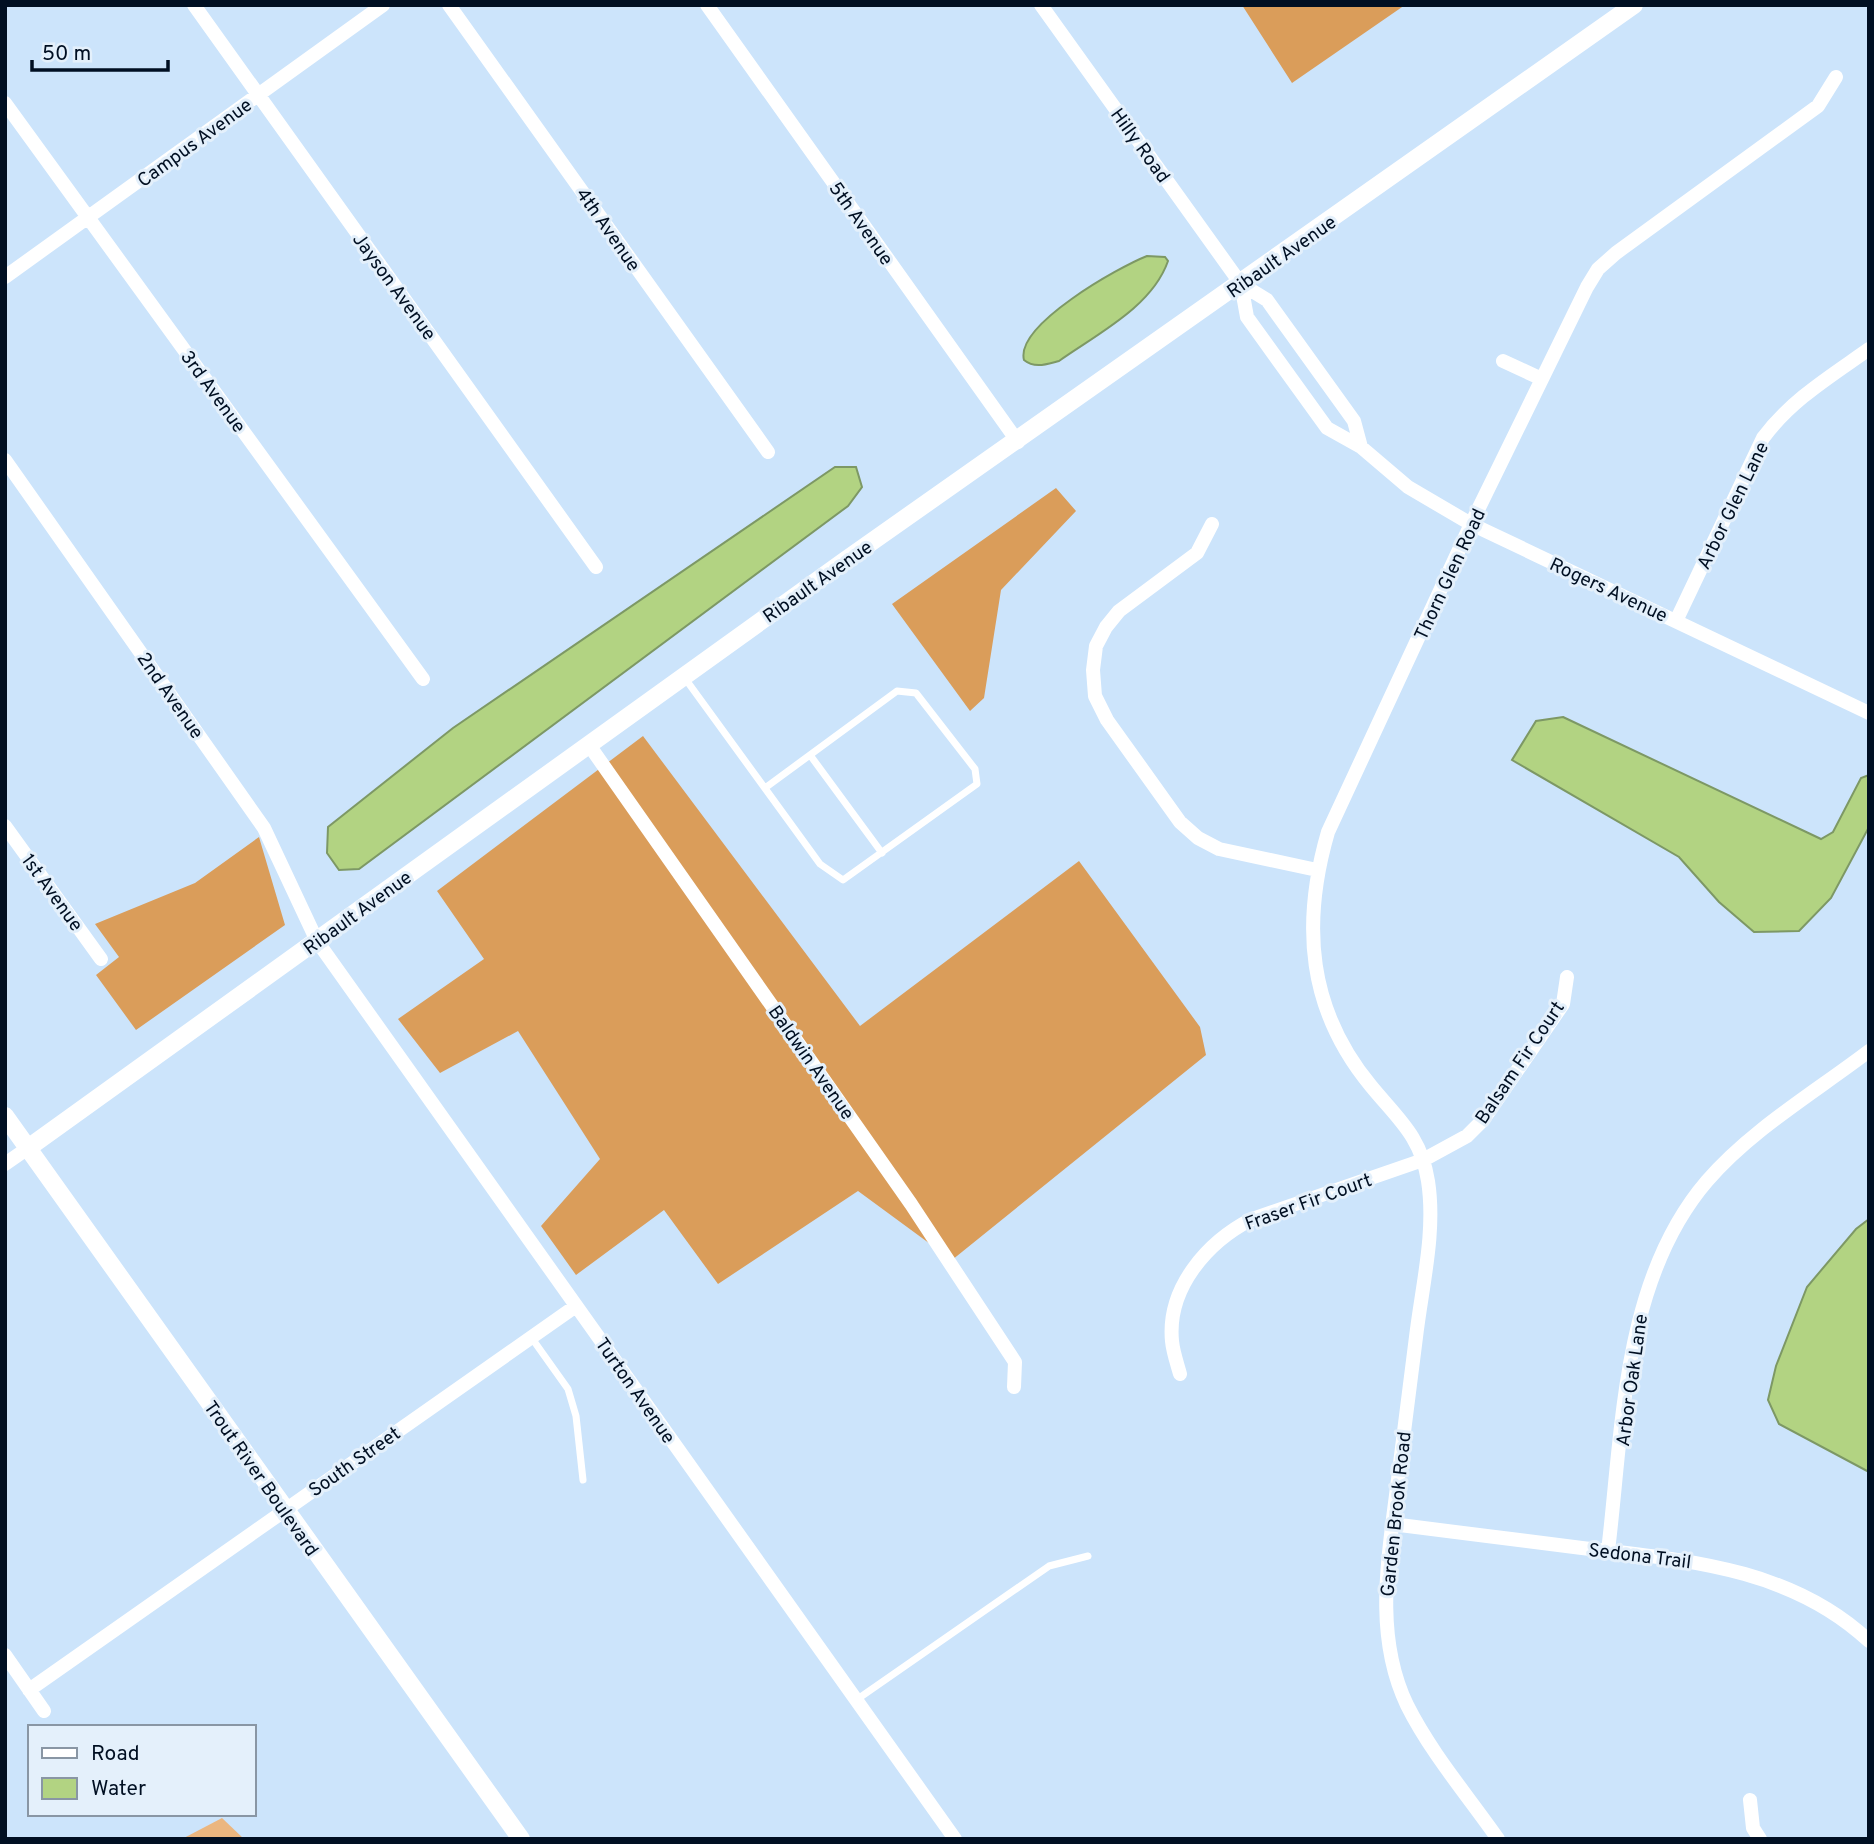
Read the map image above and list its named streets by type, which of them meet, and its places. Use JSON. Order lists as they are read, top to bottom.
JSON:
{
  "streets": {
    "street": [
      "Campus Avenue",
      "Hilly Road",
      "5th Avenue",
      "4th Avenue",
      "Ribault Avenue",
      "Jayson Avenue",
      "3rd Avenue",
      "Arbor Glen Lane",
      "Thorn Glen Road",
      "Rogers Avenue",
      "2nd Avenue",
      "1st Avenue",
      "Baldwin Avenue",
      "Balsam Fir Court",
      "Fraser Fir Court",
      "Arbor Oak Lane",
      "Turton Avenue",
      "South Street",
      "Trout River Boulevard",
      "Garden Brook Road",
      "Sedona Trail"
    ]
  },
  "crossings": [
    ["Campus Avenue", "Jayson Avenue"],
    ["Campus Avenue", "3rd Avenue"],
    ["Hilly Road", "Ribault Avenue"],
    ["Hilly Road", "Rogers Avenue"],
    ["5th Avenue", "Ribault Avenue"],
    ["Ribault Avenue", "Rogers Avenue"],
    ["Ribault Avenue", "2nd Avenue"],
    ["Ribault Avenue", "Baldwin Avenue"],
    ["Ribault Avenue", "Turton Avenue"],
    ["Ribault Avenue", "Trout River Boulevard"],
    ["Arbor Glen Lane", "Rogers Avenue"],
    ["Thorn Glen Road", "Rogers Avenue"],
    ["Thorn Glen Road", "Balsam Fir Court"],
    ["Thorn Glen Road", "Fraser Fir Court"],
    ["Thorn Glen Road", "Garden Brook Road"],
    ["2nd Avenue", "Turton Avenue"],
    ["Balsam Fir Court", "Fraser Fir Court"],
    ["Balsam Fir Court", "Garden Brook Road"],
    ["Fraser Fir Court", "Garden Brook Road"],
    ["Arbor Oak Lane", "Sedona Trail"],
    ["Turton Avenue", "South Street"],
    ["South Street", "Trout River Boulevard"],
    ["Garden Brook Road", "Sedona Trail"]
  ],
  "legend": ["Road", "Water"],
  "scale_bar": "50 m"
}
